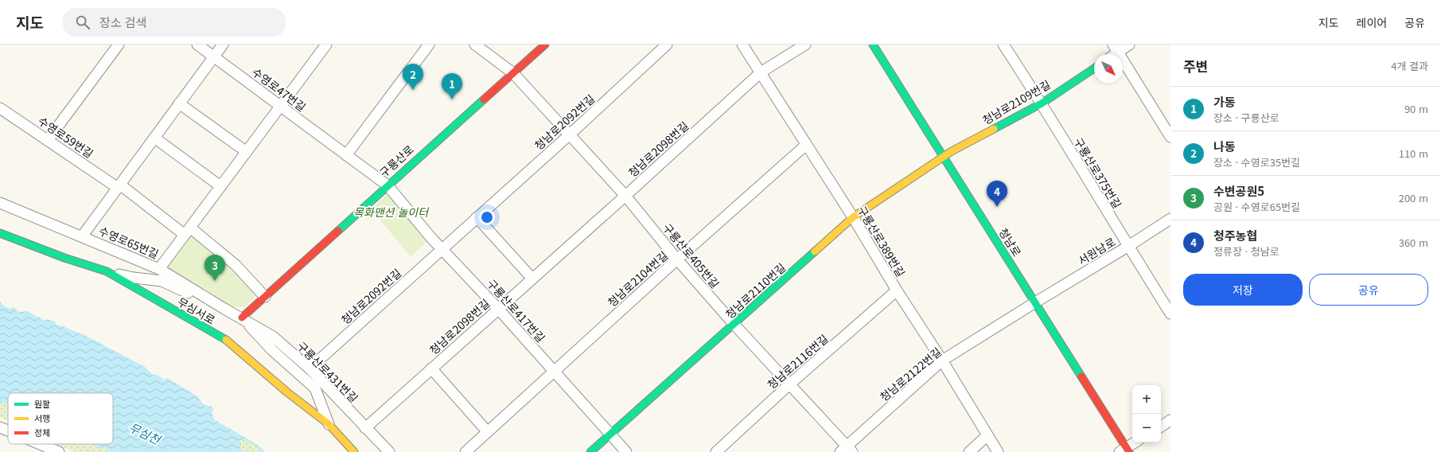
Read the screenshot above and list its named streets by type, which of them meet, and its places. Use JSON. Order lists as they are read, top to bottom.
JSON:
{
  "streets": {
    "street": [
      "수영로47번길",
      "청남로2109번길",
      "청남로2092번길",
      "수영로59번길",
      "청남로2098번길",
      "구룡산로",
      "구룡산로375번길",
      "구룡산로389번길",
      "수영로65번길",
      "청남로",
      "서원남로",
      "구룡산로405번길",
      "청남로2104번길",
      "청남로2110번길",
      "무심서로",
      "구룡산로417번길",
      "청남로2116번길",
      "구룡산로431번길",
      "청남로2122번길"
    ]
  },
  "crossings": [
    ["수영로47번길", "구룡산로"],
    ["수영로47번길", "구룡산로417번길"],
    ["청남로2109번길", "구룡산로375번길"],
    ["청남로2109번길", "청남로"],
    ["청남로2109번길", "청남로2110번길"],
    ["청남로2092번길", "구룡산로405번길"],
    ["청남로2092번길", "구룡산로417번길"],
    ["청남로2092번길", "구룡산로431번길"],
    ["청남로2098번길", "구룡산로389번길"],
    ["청남로2098번길", "구룡산로405번길"],
    ["청남로2098번길", "청남로2104번길"],
    ["청남로2098번길", "구룡산로417번길"],
    ["청남로2098번길", "구룡산로431번길"],
    ["구룡산로", "수영로65번길"],
    ["구룡산로", "구룡산로405번길"],
    ["구룡산로", "구룡산로417번길"],
    ["구룡산로", "구룡산로431번길"],
    ["구룡산로375번길", "서원남로"],
    ["구룡산로389번길", "청남로2104번길"],
    ["구룡산로389번길", "청남로2110번길"],
    ["구룡산로389번길", "청남로2116번길"],
    ["구룡산로389번길", "청남로2122번길"],
    ["수영로65번길", "구룡산로431번길"],
    ["청남로", "서원남로"],
    ["청남로", "청남로2110번길"],
    ["청남로", "청남로2122번길"],
    ["서원남로", "청남로2122번길"],
    ["구룡산로405번길", "청남로2104번길"],
    ["구룡산로405번길", "청남로2110번길"],
    ["구룡산로405번길", "청남로2116번길"],
    ["구룡산로405번길", "청남로2122번길"],
    ["청남로2104번길", "구룡산로417번길"],
    ["청남로2110번길", "구룡산로417번길"]
  ],
  "water": ["무심천"],
  "parks": ["목화맨션 놀이터"],
  "legend": ["원활", "서행", "정체"],
  "north": "bottom right",
  "page": {
    "header": "지도",
    "search": "장소 검색",
    "nav": ["지도", "레이어", "공유"],
    "heading": ["주변", "4개 결과"],
    "pins": [
      "2",
      "1",
      "4",
      "3"
    ],
    "list": [
      {
        "mark": "1",
        "name": "가동",
        "note": "장소 · 구룡산로",
        "value": "90 m"
      },
      {
        "mark": "2",
        "name": "나동",
        "note": "장소 · 수영로35번길",
        "value": "110 m"
      },
      {
        "mark": "3",
        "name": "수변공원5",
        "note": "공원 · 수영로65번길",
        "value": "200 m"
      },
      {
        "mark": "4",
        "name": "청주농협",
        "note": "정류장 · 청남로",
        "value": "360 m"
      }
    ],
    "buttons": ["저장", "공유"],
    "map_buttons": ["+", "−"]
  }
}
